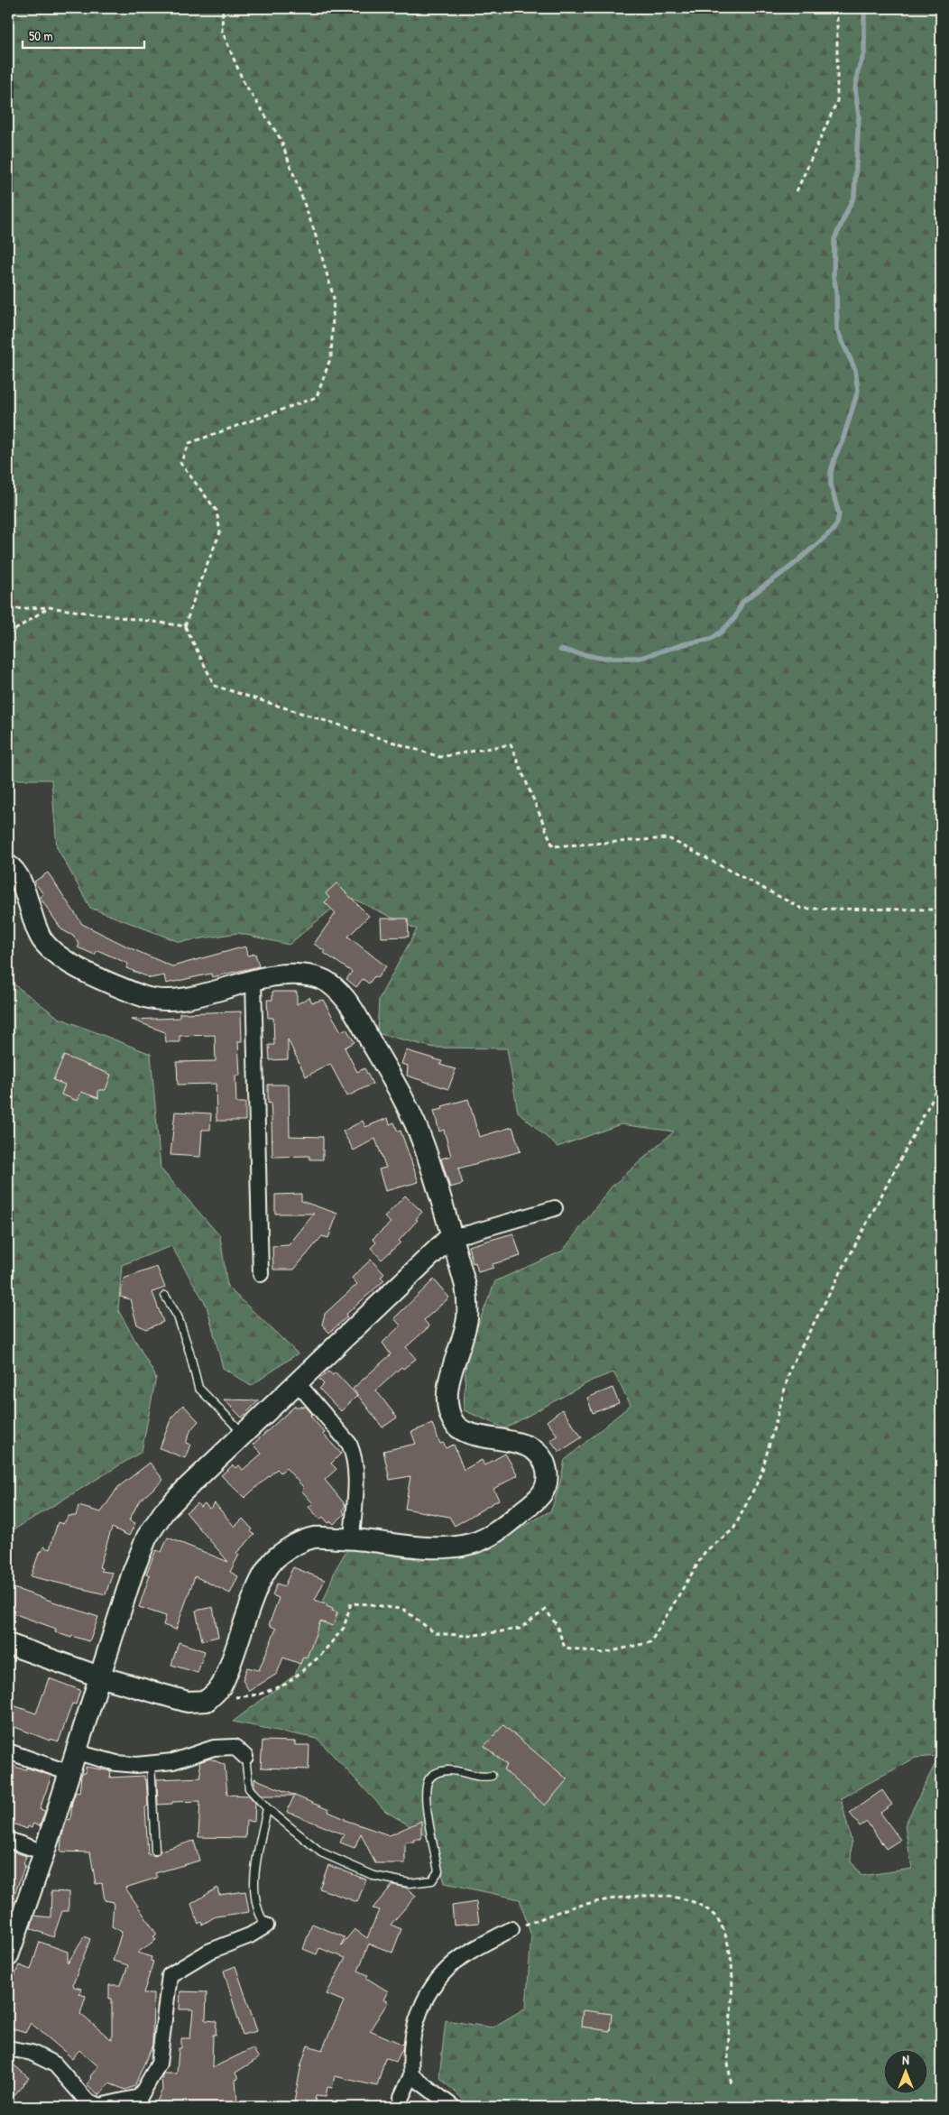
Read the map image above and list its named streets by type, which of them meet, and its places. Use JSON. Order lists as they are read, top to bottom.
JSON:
{
  "scale_bar": "50 m",
  "north": "top"
}
